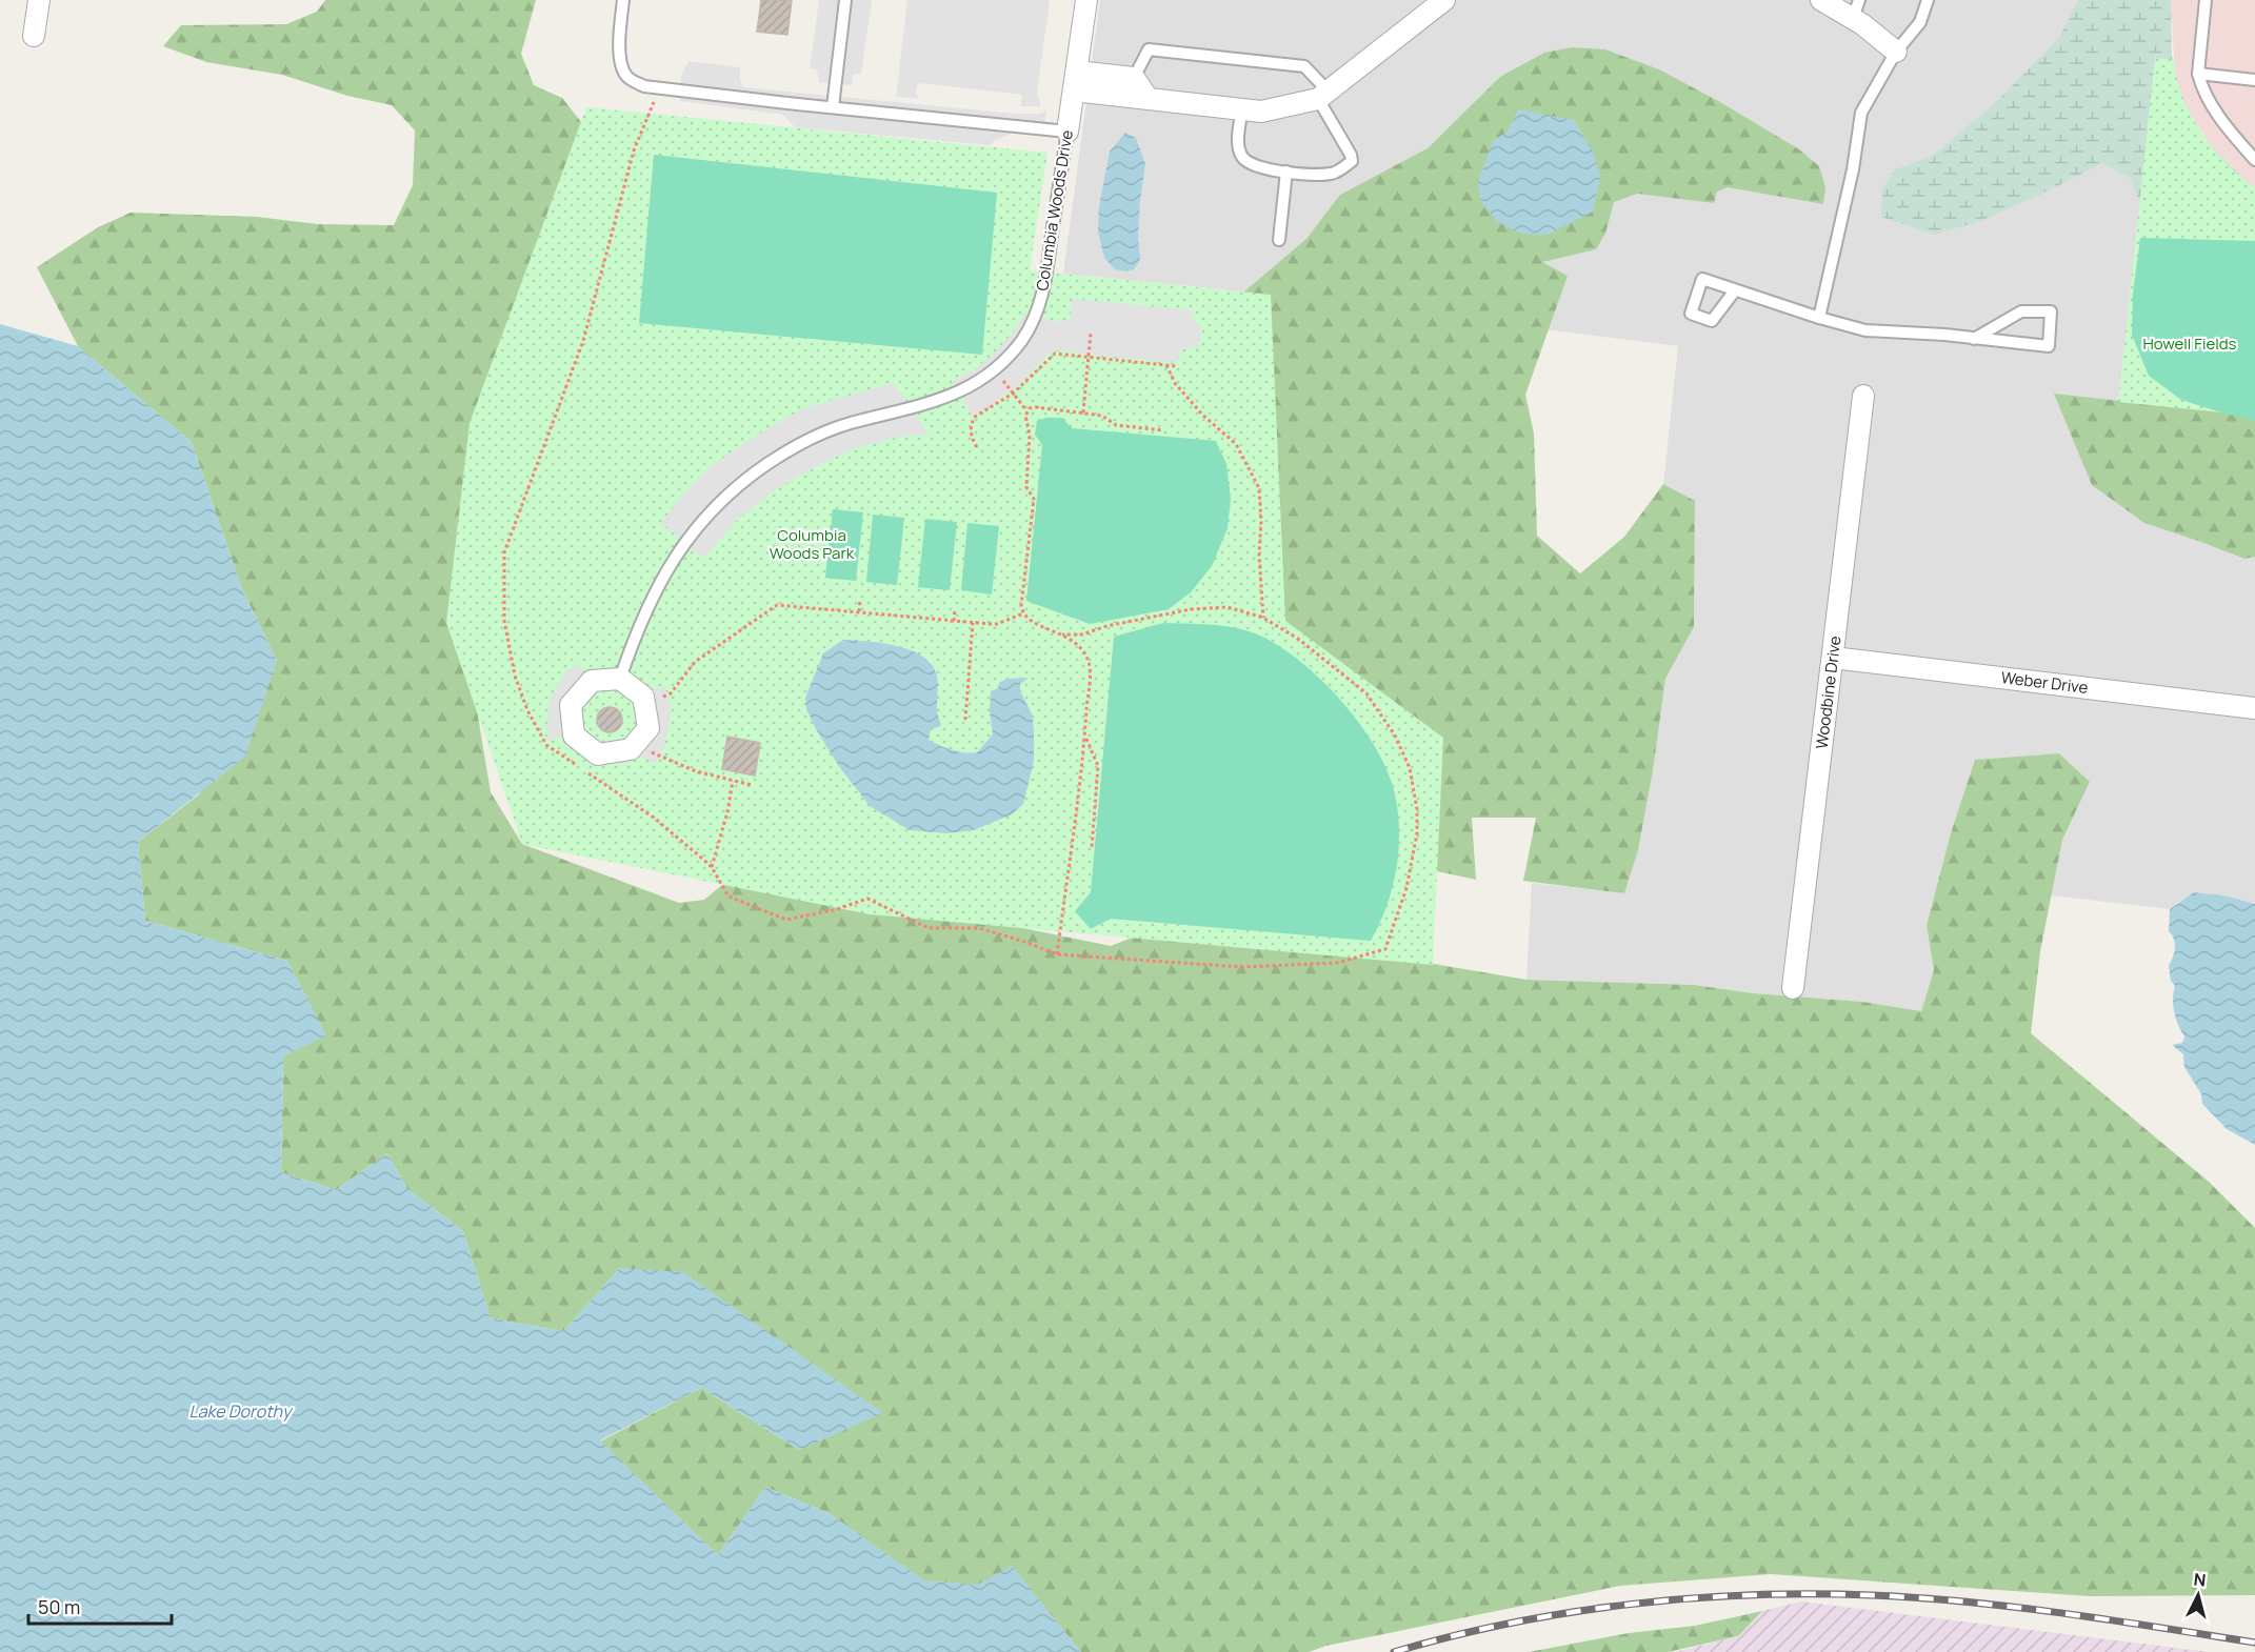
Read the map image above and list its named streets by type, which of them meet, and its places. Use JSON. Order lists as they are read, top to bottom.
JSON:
{
  "streets": {
    "street": ["Columbia Woods Drive", "Weber Drive", "Woodbine Drive"]
  },
  "crossings": [
    ["Weber Drive", "Woodbine Drive"]
  ],
  "water": ["Lake Dorothy"],
  "parks": ["Howell Fields", "Columbia Woods Park"],
  "scale_bar": "50 m",
  "north": "top"
}
